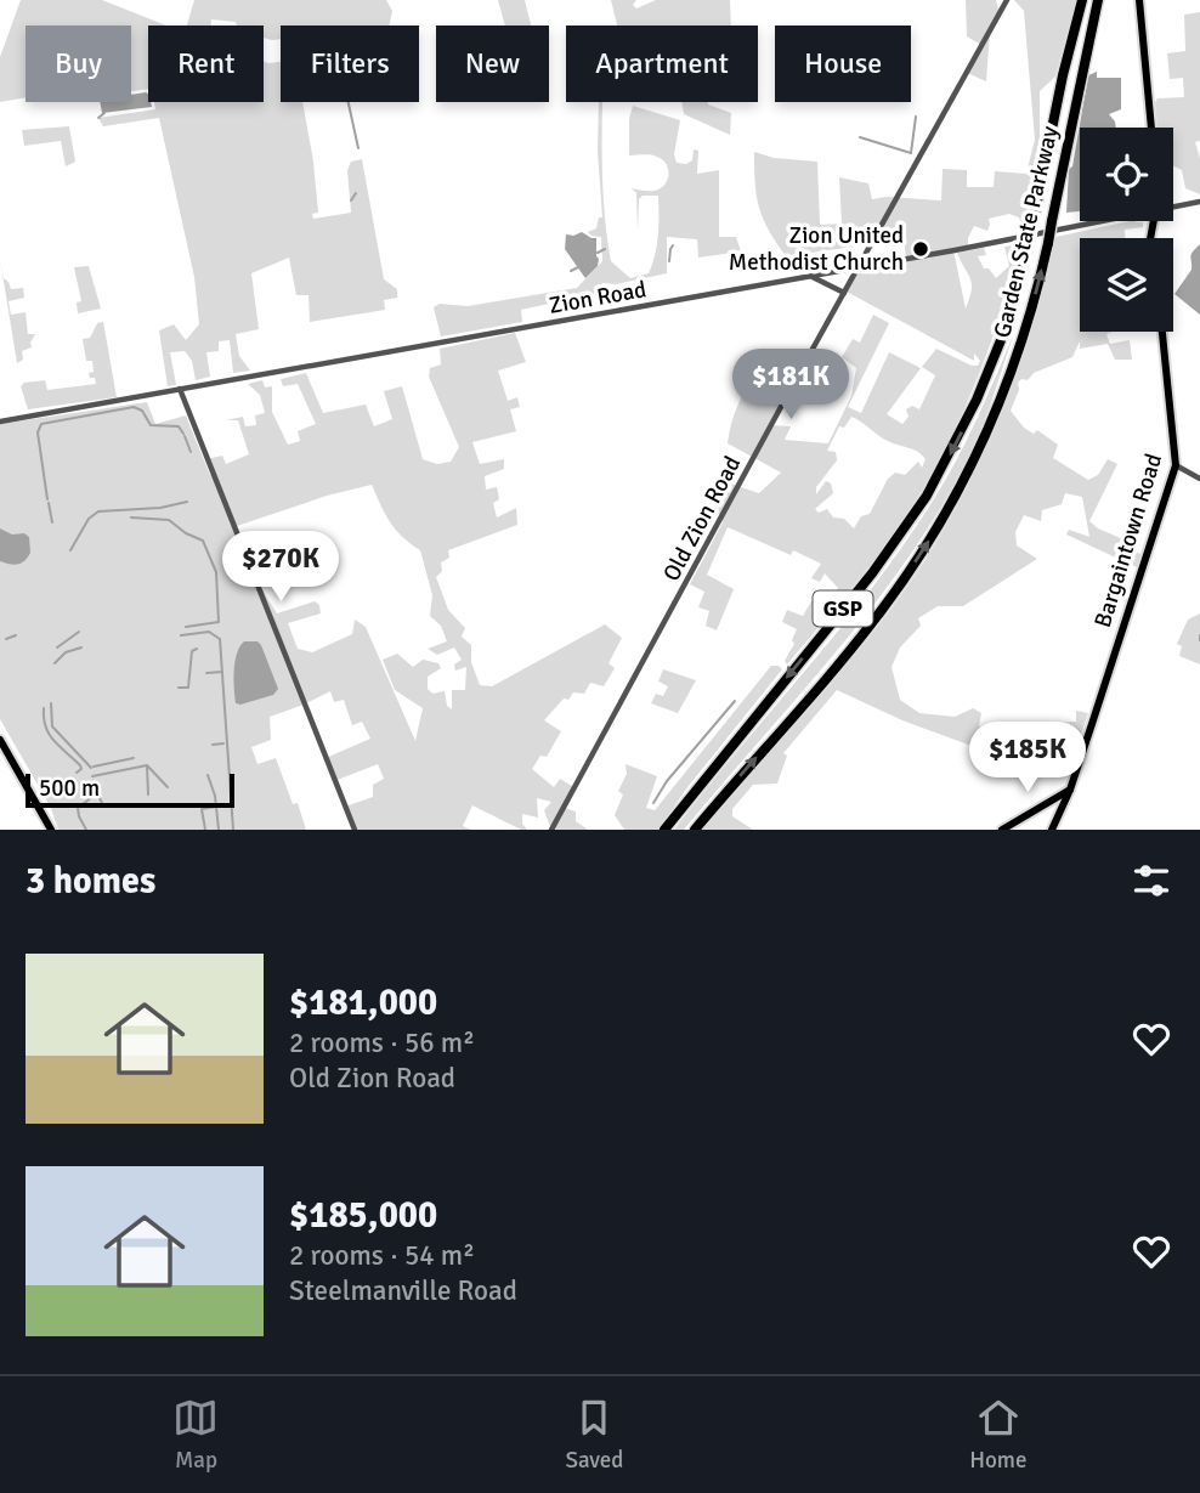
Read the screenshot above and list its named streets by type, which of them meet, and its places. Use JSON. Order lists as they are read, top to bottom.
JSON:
{
  "streets": {
    "highway": ["Garden State Parkway", "GSP"],
    "main road": ["Bargaintown Road"],
    "street": ["Zion Road", "Old Zion Road"]
  },
  "crossings": [
    ["Zion Road", "Old Zion Road"]
  ],
  "places": ["Zion United Methodist Church"],
  "scale_bar": "500 m",
  "page": {
    "chip": [
      "Buy",
      "Rent",
      "Filters",
      "New",
      "Apartment",
      "House"
    ],
    "price": ["$181K", "$270K", "$185K"],
    "scale": "500 m",
    "heading": "3 homes",
    "list": [
      {
        "name": "$181,000",
        "note": "2 rooms · 56 m² · Old Zion Road"
      },
      {
        "name": "$185,000",
        "note": "2 rooms · 54 m² · Steelmanville Road"
      }
    ],
    "tabs": ["Map", "Saved", "Home"]
  }
}
